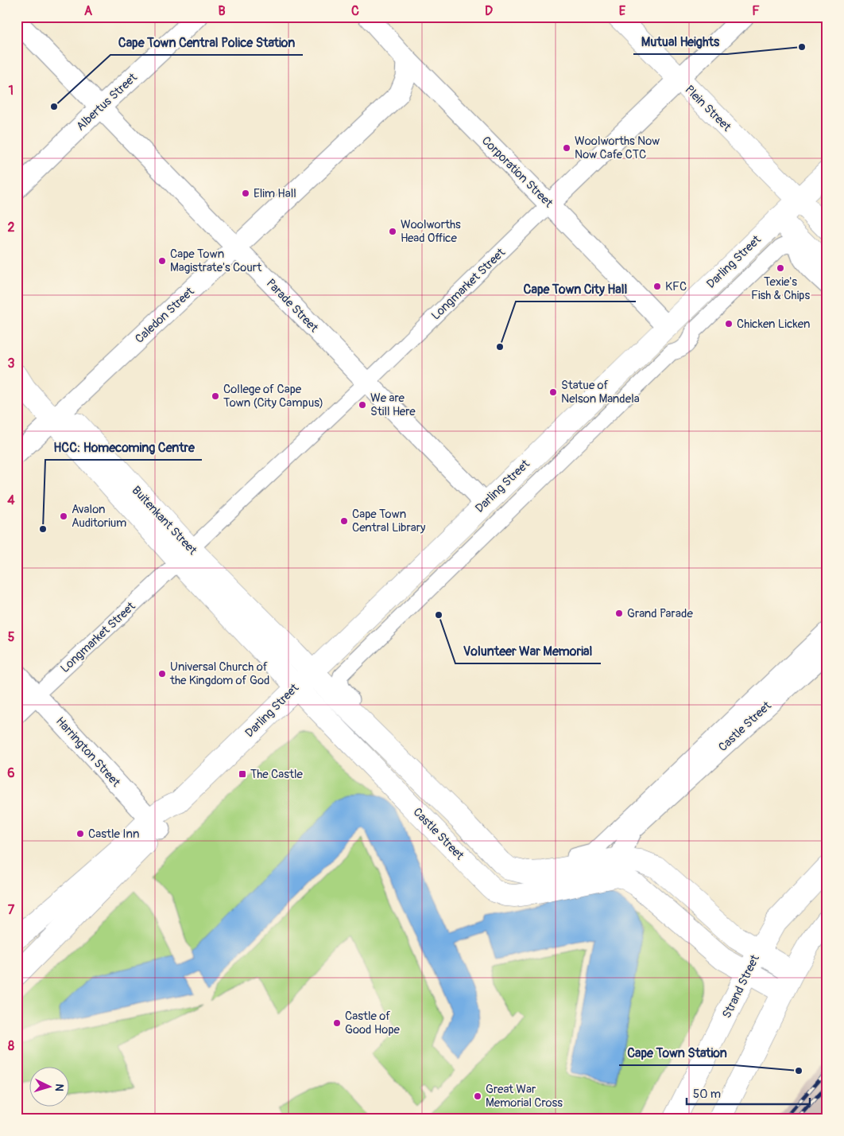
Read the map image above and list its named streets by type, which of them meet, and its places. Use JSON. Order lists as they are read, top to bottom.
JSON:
{
  "streets": {
    "main road": [
      "Plein Street",
      "Darling Street",
      "Buitenkant Street",
      "Castle Street",
      "Strand Street"
    ],
    "street": [
      "Albertus Street",
      "Corporation Street",
      "Longmarket Street",
      "Parade Street",
      "Caledon Street",
      "Harrington Street"
    ]
  },
  "crossings": [
    ["Albertus Street", "Parade Street"],
    ["Plein Street", "Darling Street"],
    ["Plein Street", "Longmarket Street"],
    ["Corporation Street", "Darling Street"],
    ["Corporation Street", "Longmarket Street"],
    ["Corporation Street", "Caledon Street"],
    ["Darling Street", "Parade Street"],
    ["Darling Street", "Buitenkant Street"],
    ["Darling Street", "Castle Street"],
    ["Darling Street", "Harrington Street"],
    ["Longmarket Street", "Parade Street"],
    ["Longmarket Street", "Buitenkant Street"],
    ["Longmarket Street", "Harrington Street"],
    ["Parade Street", "Caledon Street"],
    ["Caledon Street", "Buitenkant Street"],
    ["Buitenkant Street", "Castle Street"],
    ["Castle Street", "Strand Street"]
  ],
  "places": {
    "other": [
      "Mutual Heights",
      "Cape Town Central Police Station",
      "Woolworths Now Now Cafe CTC",
      "Elim Hall",
      "Woolworths Head Office",
      "Cape Town Magistrate's Court",
      "Texie's Fish & Chips",
      "KFC",
      "Chicken Licken",
      "Cape Town City Hall",
      "Statue of Nelson Mandela",
      "College of Cape Town (City Campus)",
      "We are Still Here",
      "Avalon Auditorium",
      "Cape Town Central Library",
      "HCC: Homecoming Centre",
      "Grand Parade",
      "Volunteer War Memorial",
      "Universal Church of the Kingdom of God",
      "Castle Inn",
      "Castle of Good Hope",
      "Cape Town Station",
      "Great War Memorial Cross"
    ],
    "transit": ["The Castle"]
  },
  "scale_bar": "50 m",
  "north": "right",
  "grid": {
    "columns": [
      "A",
      "B",
      "C",
      "D",
      "E",
      "F"
    ],
    "rows": [
      "1",
      "2",
      "3",
      "4",
      "5",
      "6",
      "7",
      "8"
    ]
  }
}
